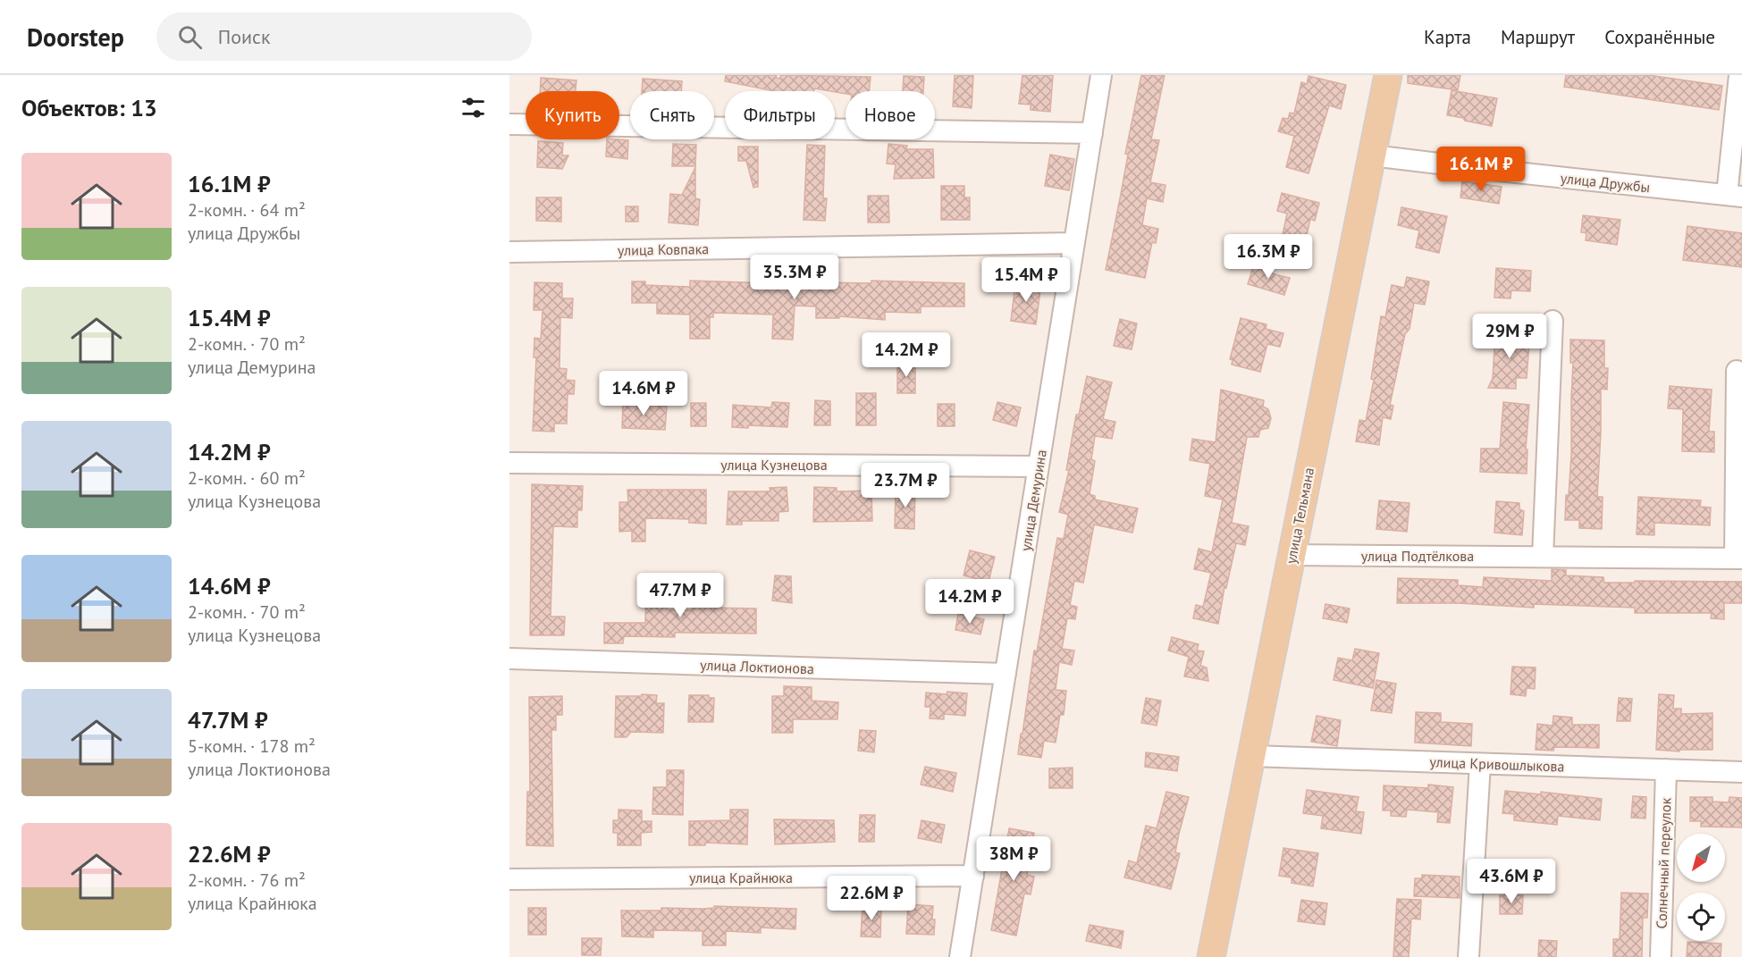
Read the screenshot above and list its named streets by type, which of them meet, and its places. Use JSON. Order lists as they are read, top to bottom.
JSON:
{
  "streets": {
    "main road": ["улица Тельмана"],
    "street": [
      "улица Дружбы",
      "улица Ковпака",
      "улица Кузнецова",
      "улица Демурина",
      "улица Подтёлкова",
      "улица Локтионова",
      "улица Кривошлыкова",
      "Солнечный переулок",
      "улица Крайнюка"
    ]
  },
  "crossings": [
    ["улица Дружбы", "улица Тельмана"],
    ["улица Ковпака", "улица Демурина"],
    ["улица Кузнецова", "улица Демурина"],
    ["улица Демурина", "улица Локтионова"],
    ["улица Демурина", "улица Крайнюка"],
    ["улица Тельмана", "улица Подтёлкова"],
    ["улица Тельмана", "улица Кривошлыкова"],
    ["улица Кривошлыкова", "Солнечный переулок"]
  ],
  "north": "bottom left",
  "page": {
    "header": "Doorstep",
    "search": "Поиск",
    "nav": ["Карта", "Маршрут", "Сохранённые"],
    "heading": "Объектов: 13",
    "chip": [
      "Купить",
      "Снять",
      "Фильтры",
      "Новое"
    ],
    "list": [
      {
        "name": "16.1M ₽",
        "note": "2-комн. · 64 m² · улица Дружбы"
      },
      {
        "name": "15.4M ₽",
        "note": "2-комн. · 70 m² · улица Демурина"
      },
      {
        "name": "14.2M ₽",
        "note": "2-комн. · 60 m² · улица Кузнецова"
      },
      {
        "name": "14.6M ₽",
        "note": "2-комн. · 70 m² · улица Кузнецова"
      },
      {
        "name": "47.7M ₽",
        "note": "5-комн. · 178 m² · улица Локтионова"
      },
      {
        "name": "22.6M ₽",
        "note": "2-комн. · 76 m² · улица Крайнюка"
      }
    ],
    "price": [
      "16.1M ₽",
      "16.3M ₽",
      "35.3M ₽",
      "15.4M ₽",
      "29M ₽",
      "14.2M ₽",
      "14.6M ₽",
      "23.7M ₽",
      "47.7M ₽",
      "14.2M ₽",
      "38M ₽",
      "43.6M ₽",
      "22.6M ₽"
    ]
  }
}
